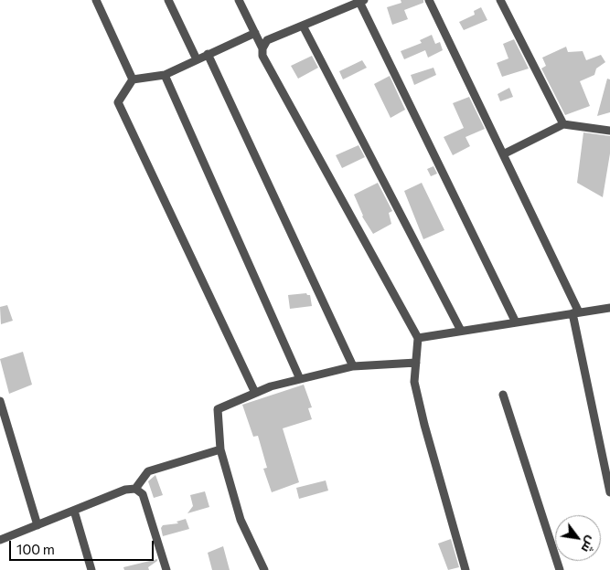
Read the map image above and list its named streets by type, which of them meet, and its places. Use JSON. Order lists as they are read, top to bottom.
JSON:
{
  "scale_bar": "100 m",
  "north": "bottom right"
}
